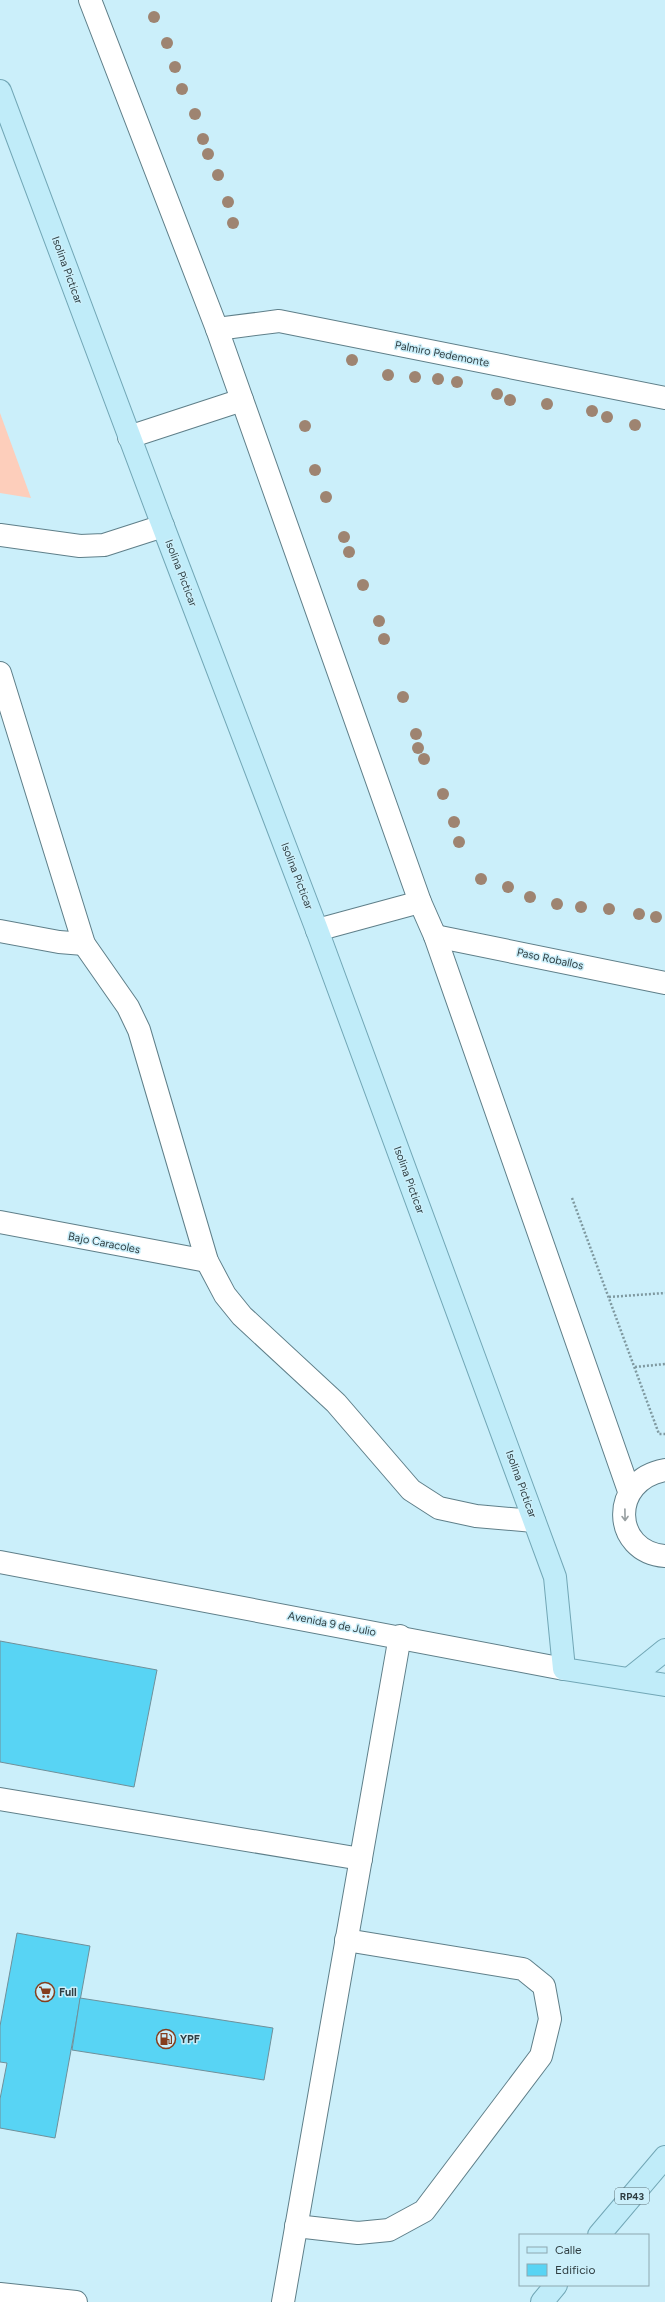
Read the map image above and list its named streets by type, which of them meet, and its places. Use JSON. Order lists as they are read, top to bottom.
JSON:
{
  "streets": {
    "main road": ["Isolina Picticar", "Avenida 9 de Julio", "RP43"],
    "street": ["Palmiro Pedemonte", "Paso Roballos", "Bajo Caracoles"]
  },
  "crossings": [
    ["Isolina Picticar", "Avenida 9 de Julio"]
  ],
  "places": {
    "supermarket": ["Full"],
    "fuel station": ["YPF"]
  },
  "legend": ["Calle", "Edificio"]
}
